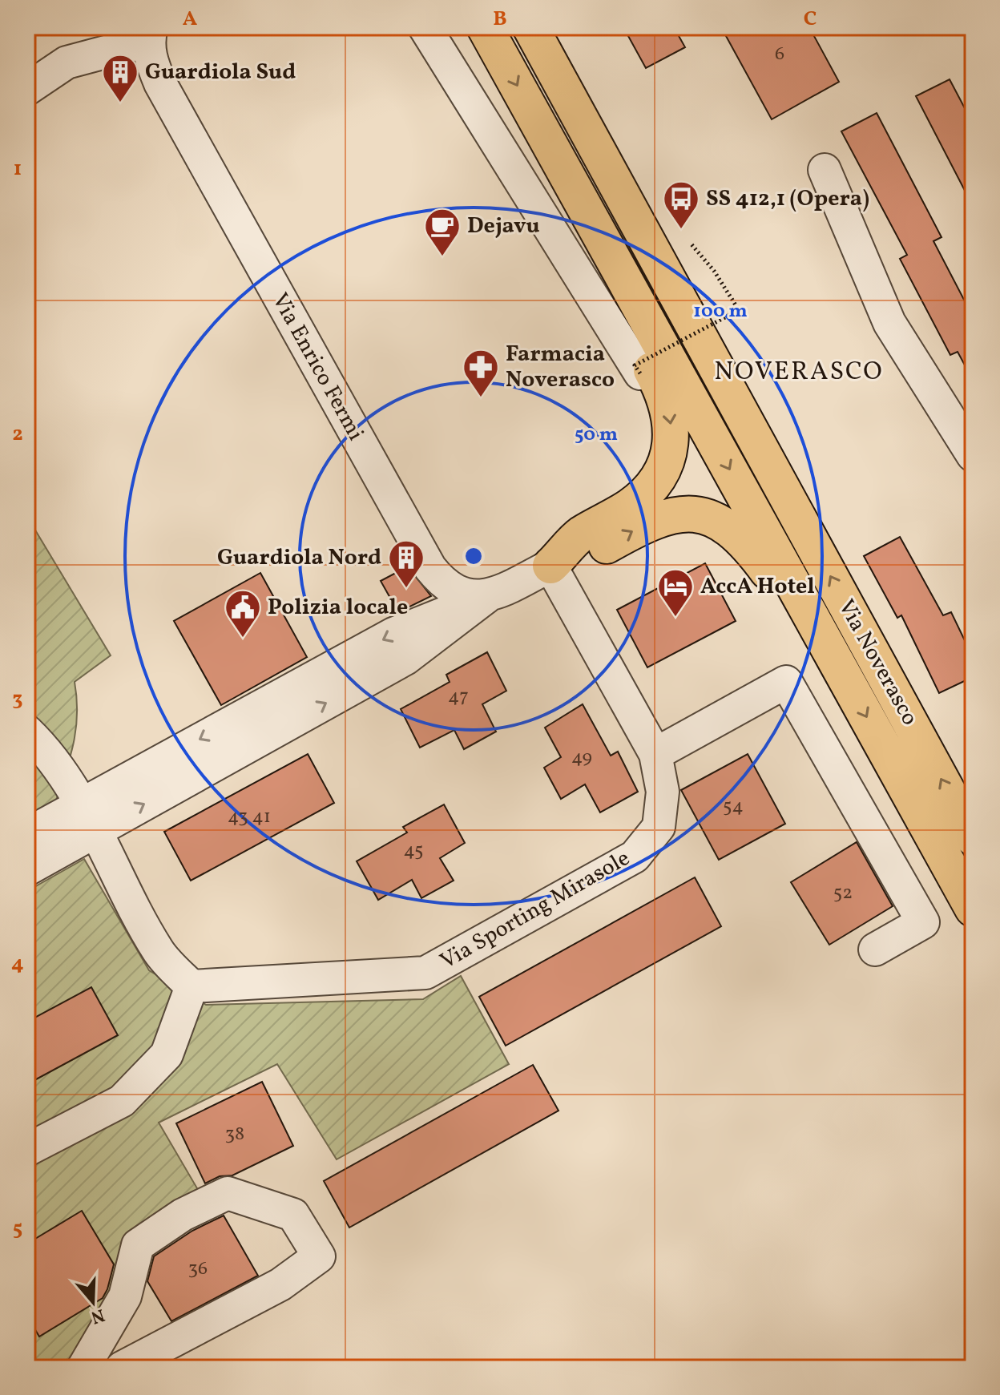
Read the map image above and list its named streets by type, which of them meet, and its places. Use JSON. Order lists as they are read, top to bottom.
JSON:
{
  "streets": {
    "main road": ["Via Noverasco"],
    "street": ["Via Enrico Fermi", "Via Sporting Mirasole"]
  },
  "districts": ["NOVERASCO"],
  "places": {
    "building": ["Guardiola Sud", "Guardiola Nord"],
    "bus stop": ["SS 412,1 (Opera)"],
    "cafe": ["Dejavu"],
    "pharmacy": ["Farmacia Noverasco"],
    "hotel": ["AccA Hotel"],
    "public building": ["Polizia locale"]
  },
  "house_numbers": [
    "6",
    "47",
    "49",
    "54",
    "43 41",
    "45",
    "52",
    "38",
    "36"
  ],
  "north": "bottom",
  "grid": {
    "columns": ["A", "B", "C"],
    "rows": [
      "1",
      "2",
      "3",
      "4",
      "5"
    ]
  },
  "rings": ["100 m", "50 m"]
}
